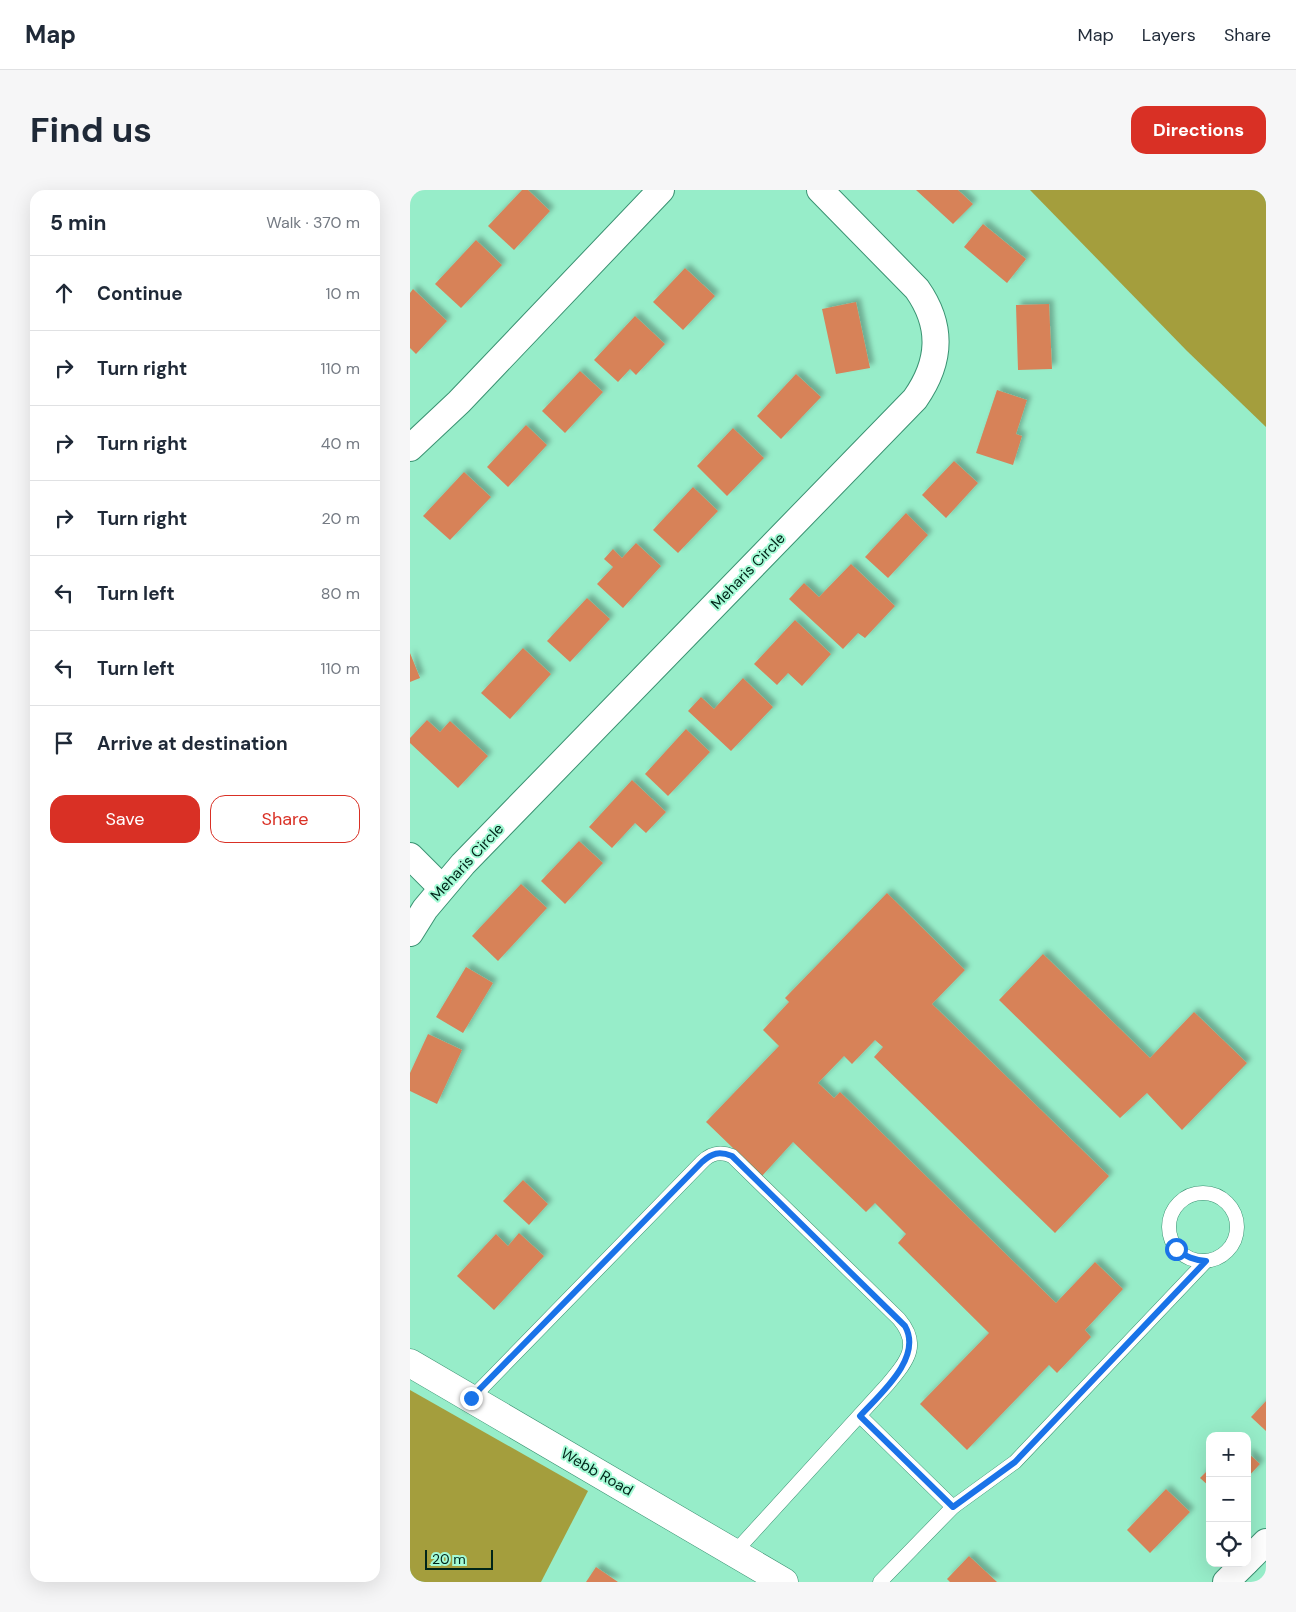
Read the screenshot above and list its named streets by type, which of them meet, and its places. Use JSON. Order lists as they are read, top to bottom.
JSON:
{
  "streets": {
    "street": ["Meharis Circle", "Webb Road"]
  },
  "scale_bar": "20 m",
  "page": {
    "header": "Map",
    "nav": ["Map", "Layers", "Share"],
    "buttons": [
      "Directions",
      ["Save", "Share"]
    ],
    "title": "Find us",
    "heading": ["5 min", "Walk · 370 m"],
    "list": [
      ["Continue", "10 m"],
      ["Turn right", "110 m"],
      ["Turn right", "40 m"],
      ["Turn right", "20 m"],
      ["Turn left", "80 m"],
      ["Turn left", "110 m"],
      "Arrive at destination"
    ],
    "map_buttons": ["+", "−"],
    "scale": "20 m"
  }
}
